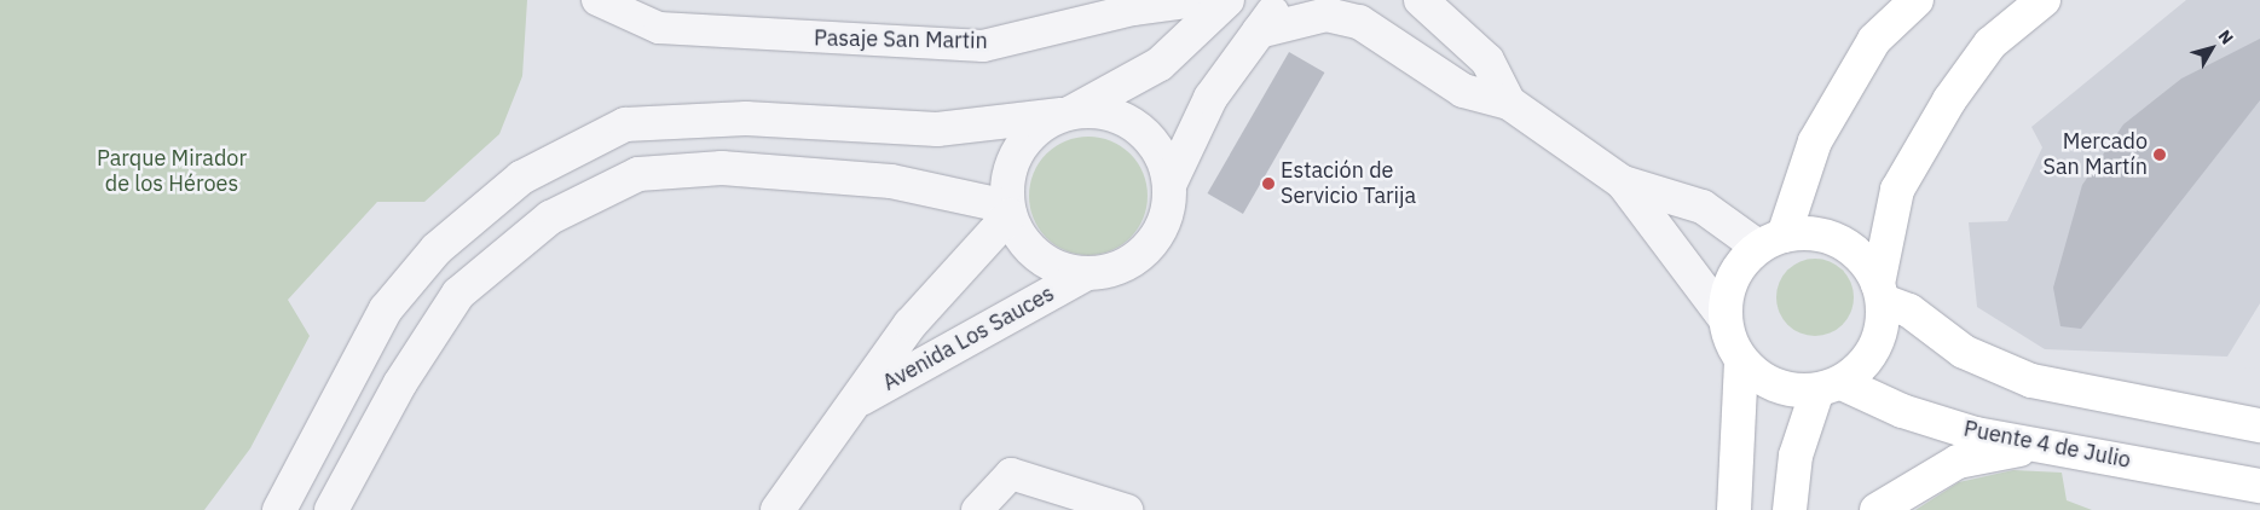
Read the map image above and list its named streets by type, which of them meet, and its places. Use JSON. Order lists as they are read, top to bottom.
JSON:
{
  "streets": {
    "main road": ["Puente 4 de Julio"],
    "street": ["Pasaje San Martin", "Avenida Los Sauces"]
  },
  "parks": ["Parque Mirador de los Héroes"],
  "places": ["Mercado San Martín", "Estación de Servicio Tarija"],
  "north": "top right"
}
